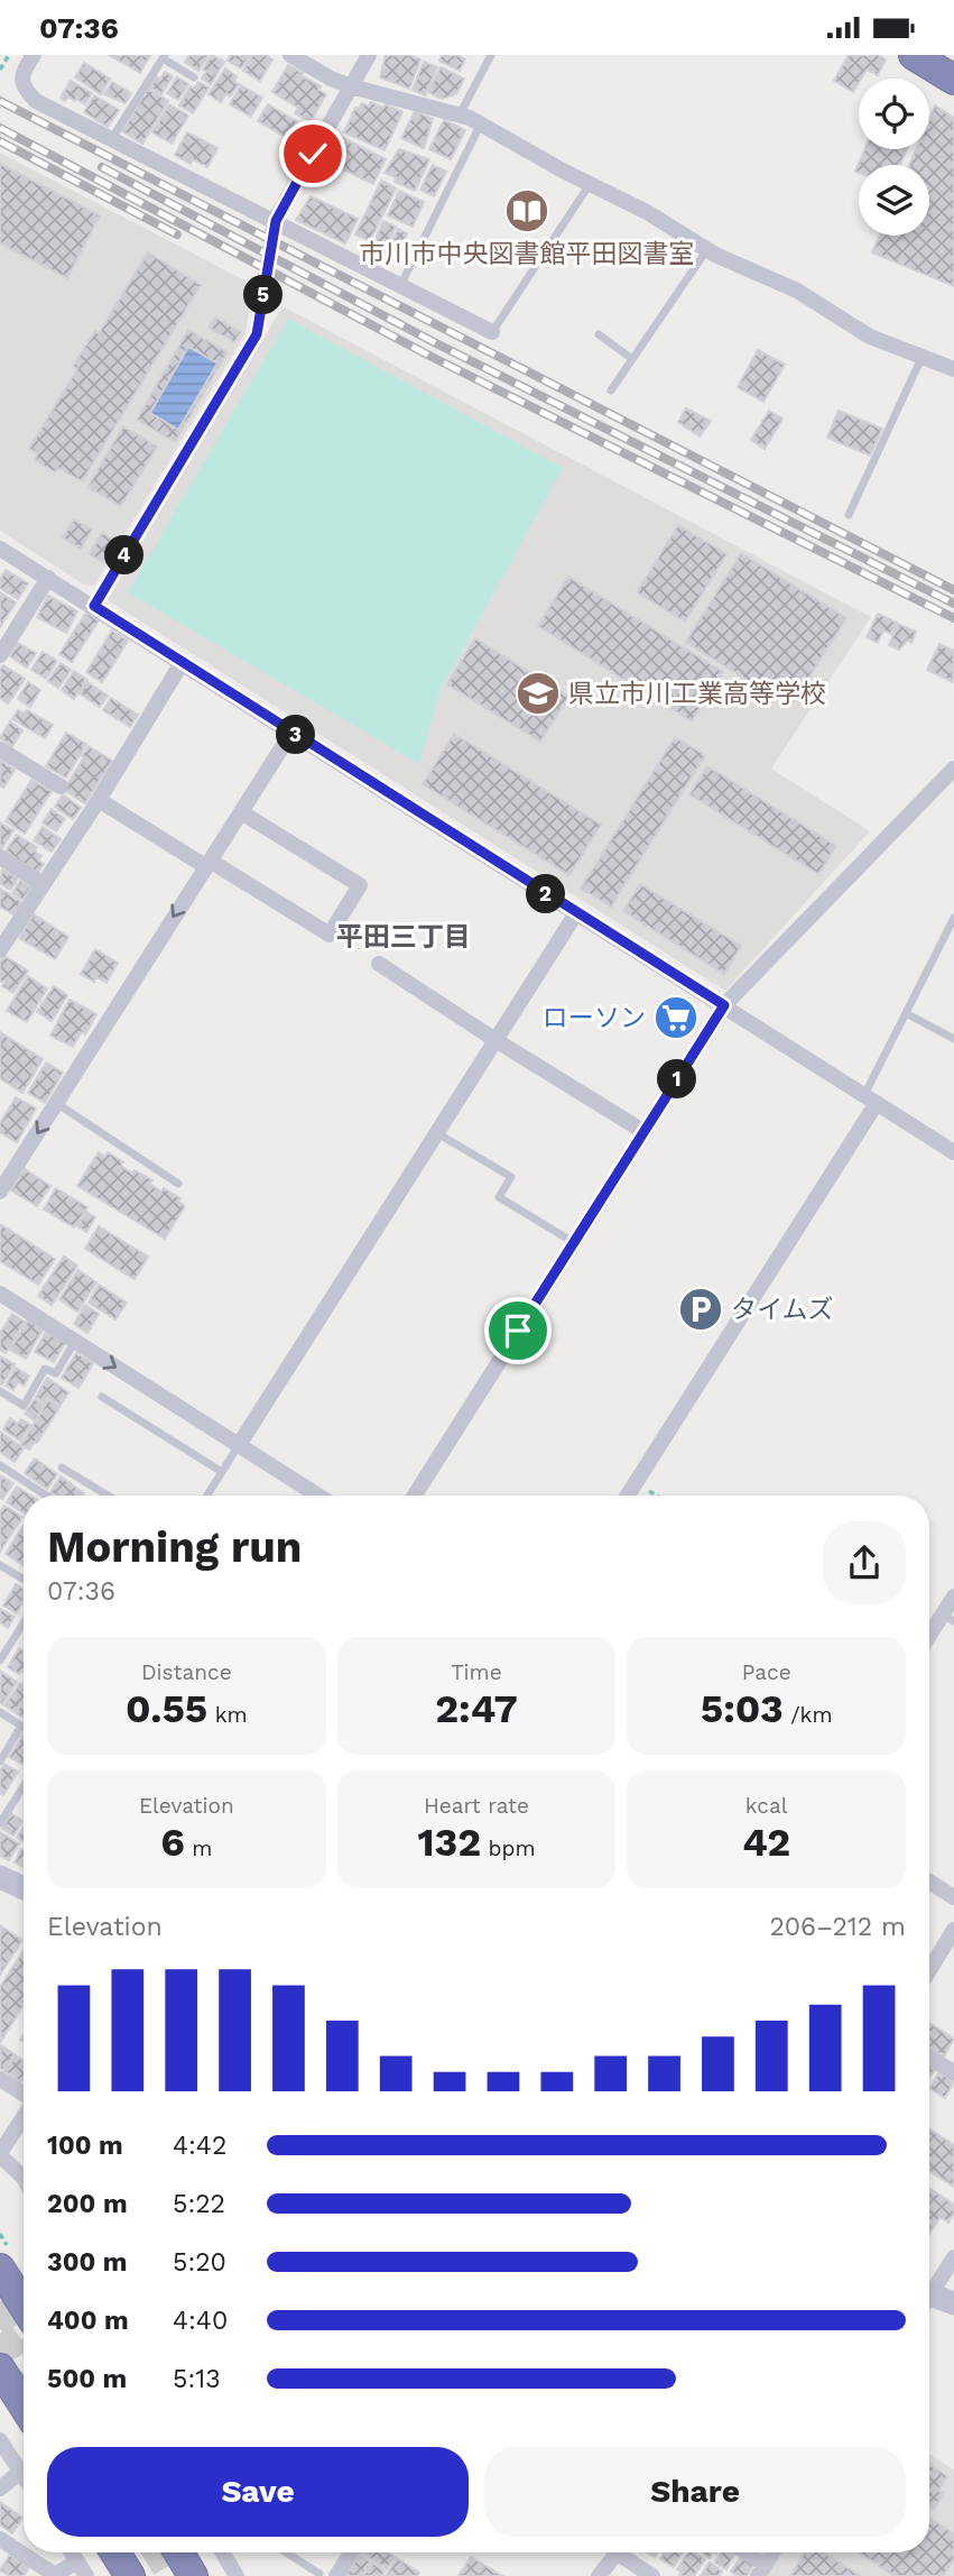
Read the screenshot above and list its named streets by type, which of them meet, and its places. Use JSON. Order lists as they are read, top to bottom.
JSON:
{
  "districts": ["平田三丁目"],
  "places": {
    "library": ["市川市中央図書館平田図書室"],
    "school or university": ["県立市川工業高等学校"],
    "supermarket": ["ローソン"],
    "parking": ["タイムズ"]
  },
  "page": {
    "status": "07:36",
    "pins": [
      "5",
      "4",
      "3",
      "2",
      "1"
    ],
    "heading": ["Morning run", "07:36"],
    "stats": [
      ["Distance", "0.55 km"],
      ["Time", "2:47"],
      ["Pace", "5:03 /km"],
      ["Elevation", "6 m"],
      ["Heart rate", "132 bpm"],
      ["kcal", "42"]
    ],
    "chart": ["Elevation", "206–212 m"],
    "list": [
      {
        "name": "100 m",
        "note": "4:42"
      },
      {
        "name": "200 m",
        "note": "5:22"
      },
      {
        "name": "300 m",
        "note": "5:20"
      },
      {
        "name": "400 m",
        "note": "4:40"
      },
      {
        "name": "500 m",
        "note": "5:13"
      }
    ],
    "buttons": ["Save", "Share"]
  }
}
